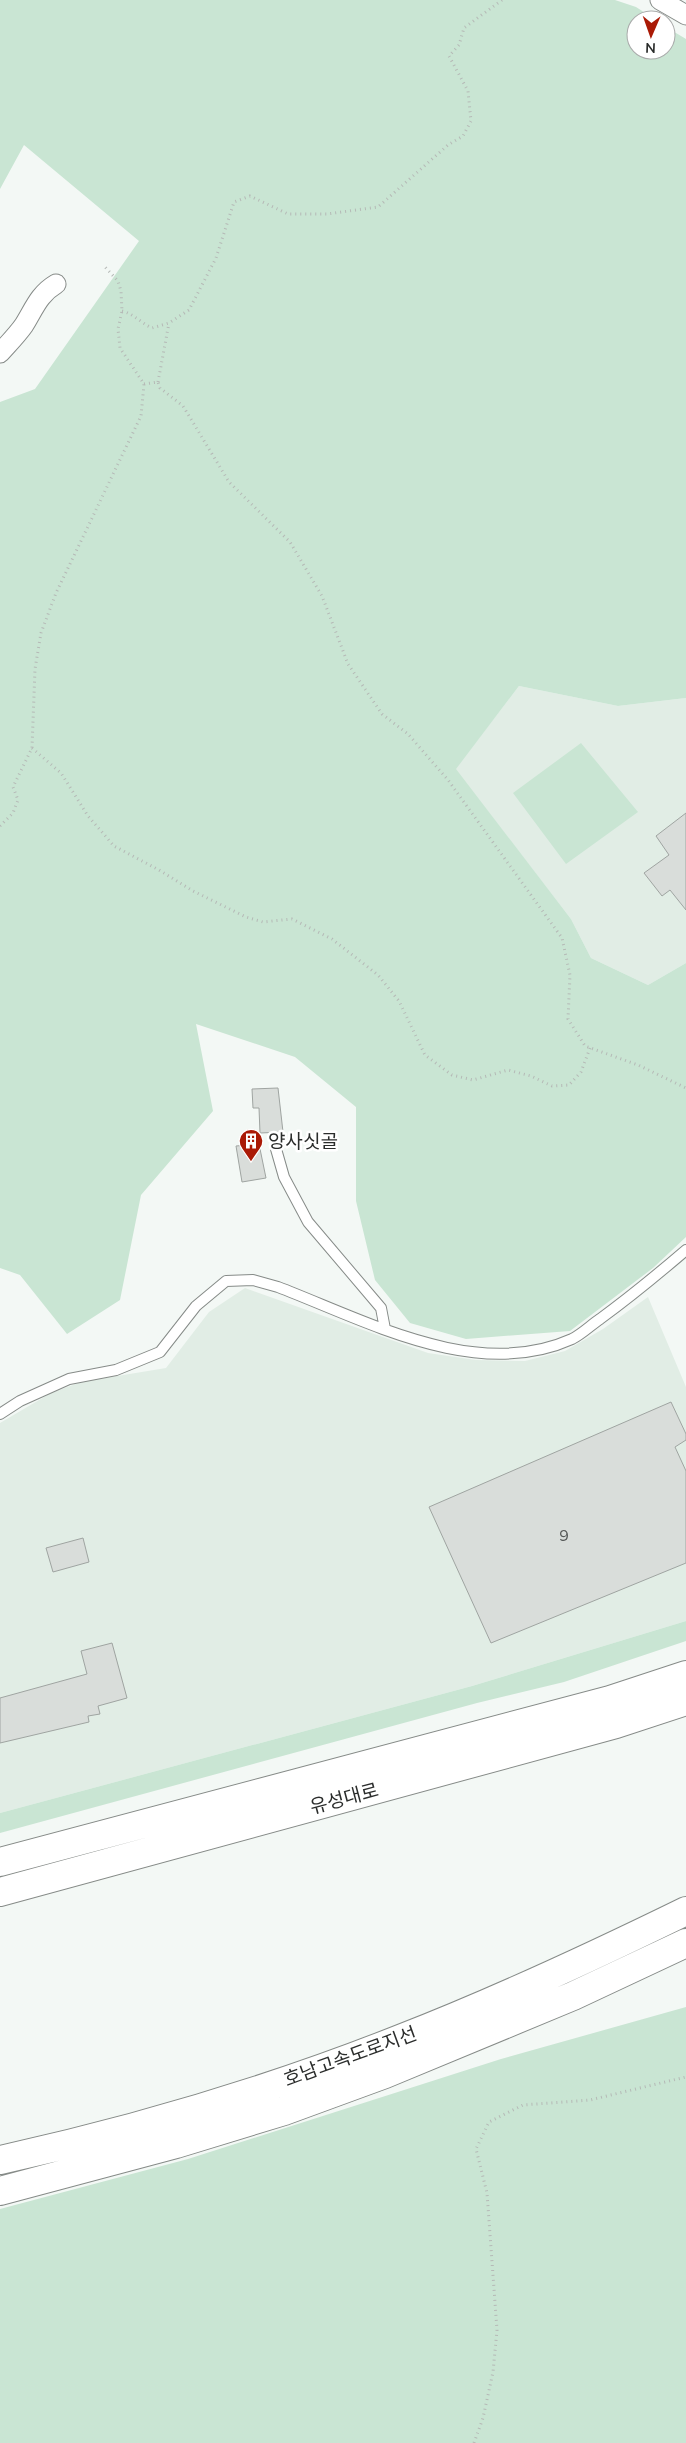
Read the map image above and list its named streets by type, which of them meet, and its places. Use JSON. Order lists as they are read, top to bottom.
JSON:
{
  "streets": {
    "main road": ["유성대로", "호남고속도로지선"]
  },
  "places": {
    "building": ["양사싯골"]
  },
  "house_numbers": ["9"],
  "north": "bottom"
}
